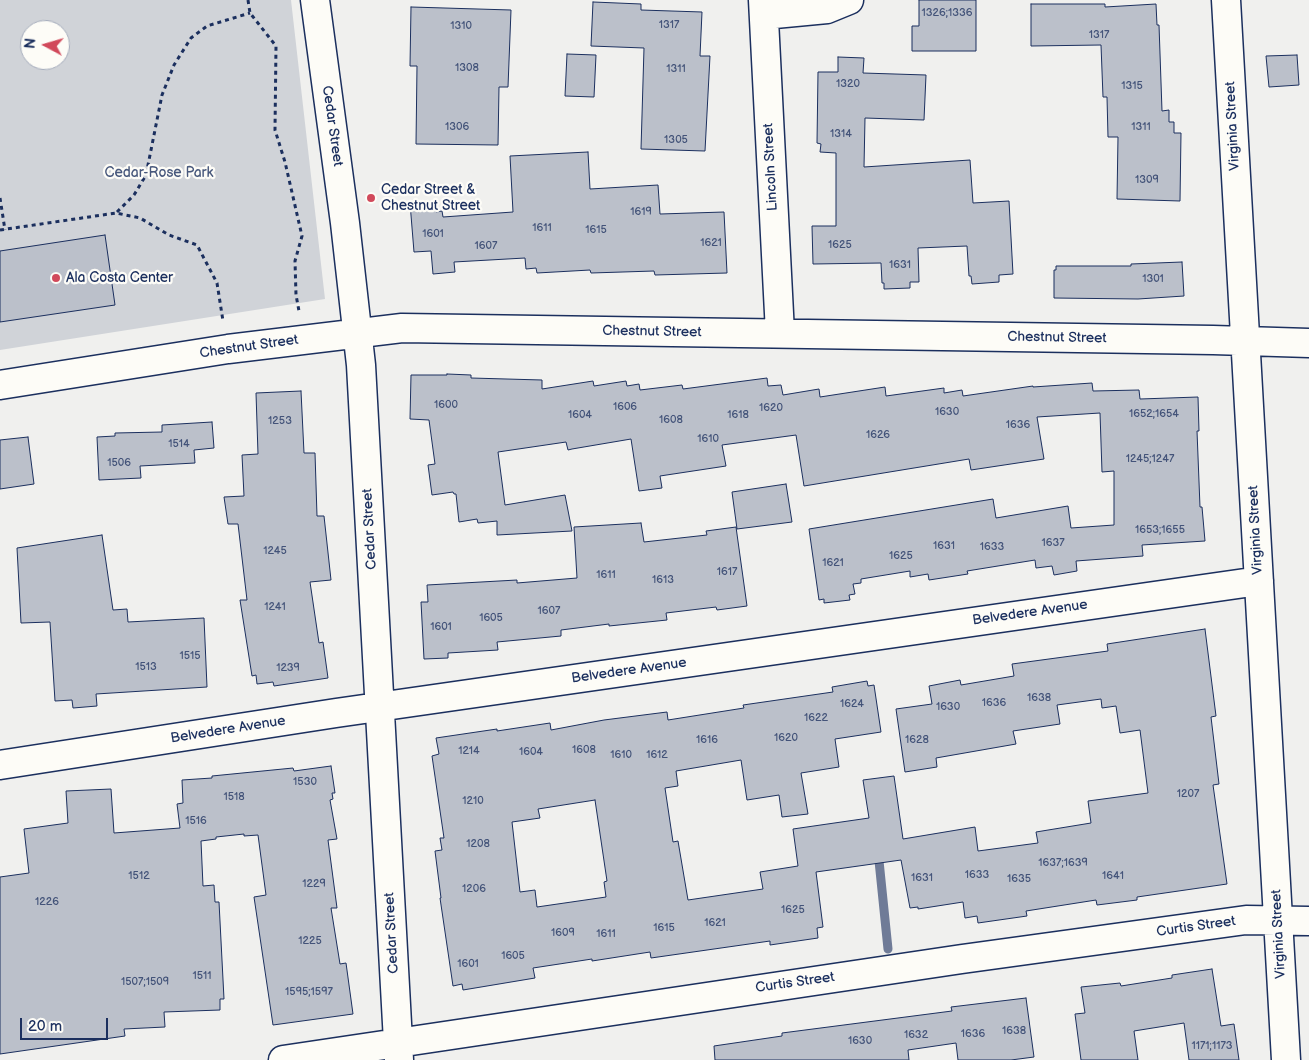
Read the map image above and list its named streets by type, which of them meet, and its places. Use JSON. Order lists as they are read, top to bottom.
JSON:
{
  "streets": {
    "street": [
      "Cedar Street",
      "Virginia Street",
      "Lincoln Street",
      "Chestnut Street",
      "Belvedere Avenue",
      "Curtis Street"
    ]
  },
  "crossings": [
    ["Cedar Street", "Chestnut Street"],
    ["Cedar Street", "Belvedere Avenue"],
    ["Cedar Street", "Curtis Street"],
    ["Virginia Street", "Chestnut Street"],
    ["Virginia Street", "Belvedere Avenue"],
    ["Virginia Street", "Curtis Street"],
    ["Lincoln Street", "Chestnut Street"]
  ],
  "parks": ["Cedar-Rose Park"],
  "places": ["Cedar Street & Chestnut Street", "Ala Costa Center"],
  "house_numbers": [
    "1326;1336",
    "1317",
    "1310",
    "1317",
    "1308",
    "1311",
    "1320",
    "1315",
    "1306",
    "1311",
    "1314",
    "1305",
    "1309",
    "1619",
    "1611",
    "1615",
    "1601",
    "1621",
    "1625",
    "1607",
    "1631",
    "1301",
    "1600",
    "1606",
    "1620",
    "1630",
    "1652;1654",
    "1604",
    "1618",
    "1608",
    "1253",
    "1636",
    "1626",
    "1610",
    "1514",
    "1245;1247",
    "1506",
    "1653;1655",
    "1637",
    "1631",
    "1633",
    "1245",
    "1625",
    "1621",
    "1617",
    "1611",
    "1613",
    "1241",
    "1607",
    "1605",
    "1601",
    "1515",
    "1513",
    "1239",
    "1638",
    "1636",
    "1624",
    "1630",
    "1622",
    "1620",
    "1616",
    "1628",
    "1608",
    "1214",
    "1604",
    "1610",
    "1612",
    "1530",
    "1207",
    "1518",
    "1210",
    "1516",
    "1208",
    "1637;1639",
    "1633",
    "1512",
    "1641",
    "1631",
    "1635",
    "1229",
    "1206",
    "1226",
    "1625",
    "1621",
    "1615",
    "1609",
    "1611",
    "1225",
    "1605",
    "1601",
    "1511",
    "1507;1509",
    "1595;1597",
    "1638",
    "1636",
    "1632",
    "1630",
    "1171;1173"
  ],
  "scale_bar": "20 m",
  "north": "left"
}
